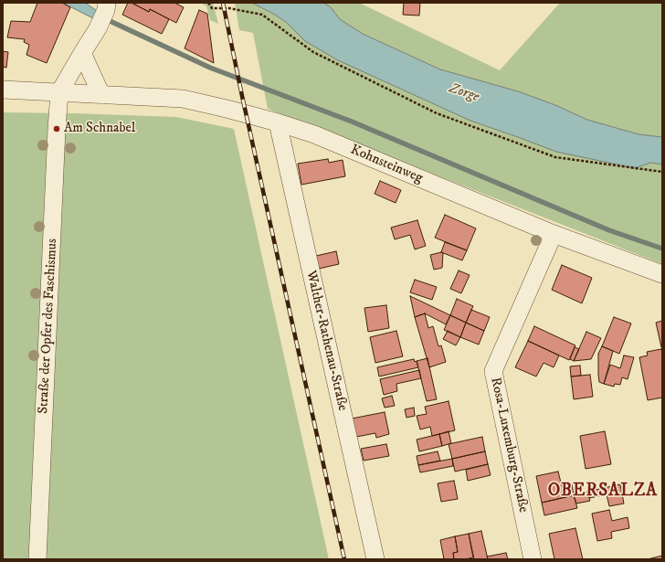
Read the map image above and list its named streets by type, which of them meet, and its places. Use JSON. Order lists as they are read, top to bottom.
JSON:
{
  "streets": {
    "street": [
      "Kohnsteinweg",
      "Straße der Opfer des Faschismus",
      "Walther-Rathenau-Straße",
      "Rosa-Luxemburg-Straße"
    ]
  },
  "crossings": [
    ["Kohnsteinweg", "Straße der Opfer des Faschismus"],
    ["Kohnsteinweg", "Walther-Rathenau-Straße"],
    ["Kohnsteinweg", "Rosa-Luxemburg-Straße"]
  ],
  "districts": ["OBERSALZA"],
  "water": ["Zorge"],
  "places": ["Am Schnabel"]
}
